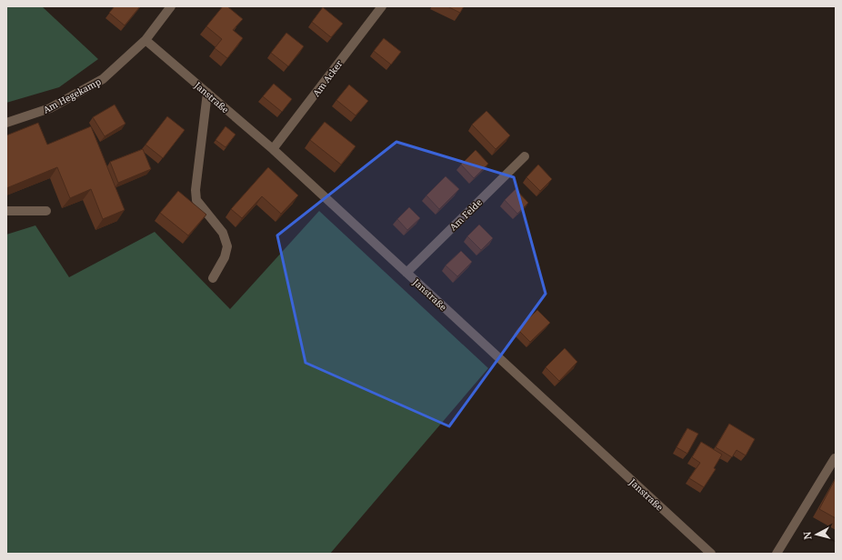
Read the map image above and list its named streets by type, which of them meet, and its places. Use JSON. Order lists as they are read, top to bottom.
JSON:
{
  "streets": {
    "street": [
      "Am Acker",
      "Am Hegekamp",
      "Janstraße",
      "Am Felde"
    ]
  },
  "crossings": [
    ["Am Acker", "Janstraße"],
    ["Am Hegekamp", "Janstraße"],
    ["Janstraße", "Am Felde"]
  ],
  "north": "left"
}
